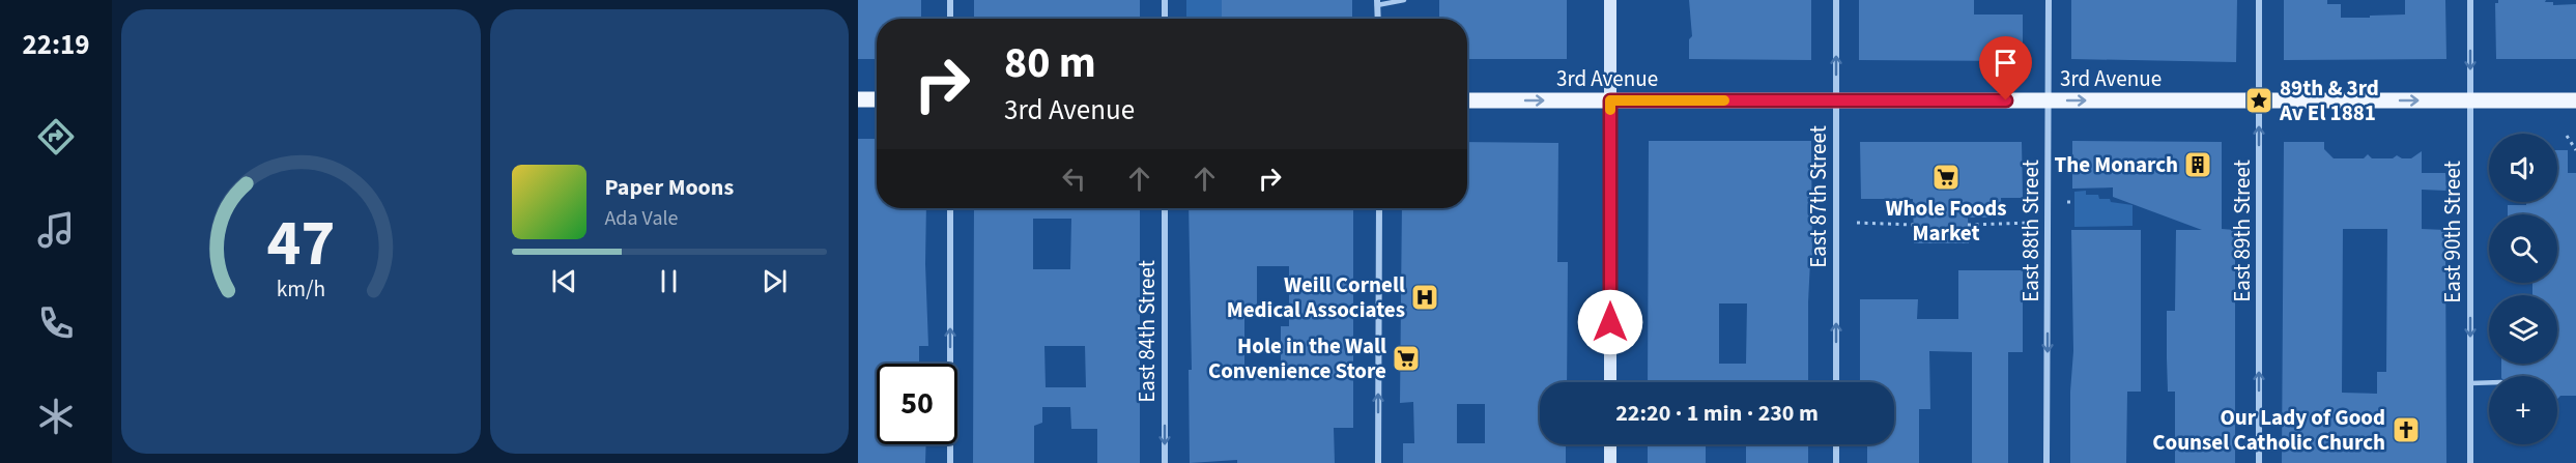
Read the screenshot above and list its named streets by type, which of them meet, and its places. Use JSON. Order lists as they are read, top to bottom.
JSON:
{
  "streets": {
    "main road": ["3rd Avenue"],
    "street": [
      "East 87th Street",
      "East 88th Street",
      "East 89th Street",
      "East 90th Street",
      "East 84th Street"
    ]
  },
  "crossings": [
    ["3rd Avenue", "East 87th Street"],
    ["3rd Avenue", "East 88th Street"],
    ["3rd Avenue", "East 89th Street"],
    ["3rd Avenue", "East 90th Street"]
  ],
  "one_way": [
    "3rd Avenue",
    "East 87th Street",
    "East 88th Street",
    "East 89th Street",
    "East 90th Street",
    "East 84th Street"
  ],
  "places": {
    "place": ["89th & 3rd Av El 1881"],
    "building": ["The Monarch"],
    "supermarket": ["Whole Foods Market", "Hole in the Wall Convenience Store"],
    "hospital": ["Weill Cornell Medical Associates"],
    "church": ["Our Lady of Good Counsel Catholic Church"]
  },
  "page": {
    "tabs": "22:19",
    "turn": ["80 m", "3rd Avenue"],
    "map_buttons": "+",
    "song": ["Paper Moons", "Ada Vale"],
    "limit": "50",
    "trip": "22:20 · 1 min · 230 m",
    "gauge": ["47", "km/h"]
  }
}
